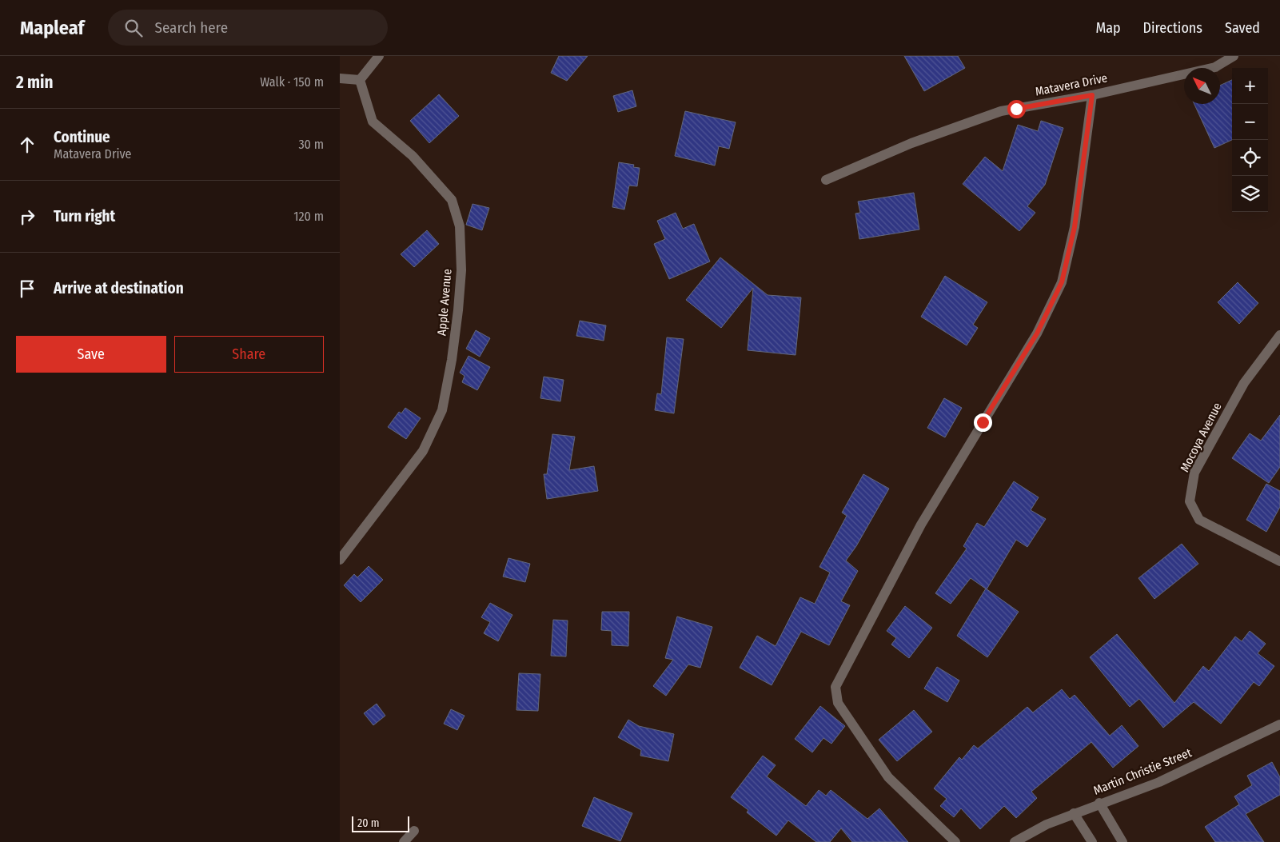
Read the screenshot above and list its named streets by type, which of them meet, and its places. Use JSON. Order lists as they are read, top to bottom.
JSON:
{
  "streets": {
    "street": [
      "Matavera Drive",
      "Apple Avenue",
      "Mocoya Avenue",
      "Martin Christie Street"
    ]
  },
  "scale_bar": "20 m",
  "north": "top left",
  "page": {
    "header": "Mapleaf",
    "search": "Search here",
    "nav": ["Map", "Directions", "Saved"],
    "heading": ["2 min", "Walk · 150 m"],
    "map_buttons": ["+", "−"],
    "list": [
      ["Continue", "Matavera Drive", "30 m"],
      ["Turn right", "120 m"],
      "Arrive at destination"
    ],
    "buttons": ["Save", "Share"],
    "scale": "20 m"
  }
}
